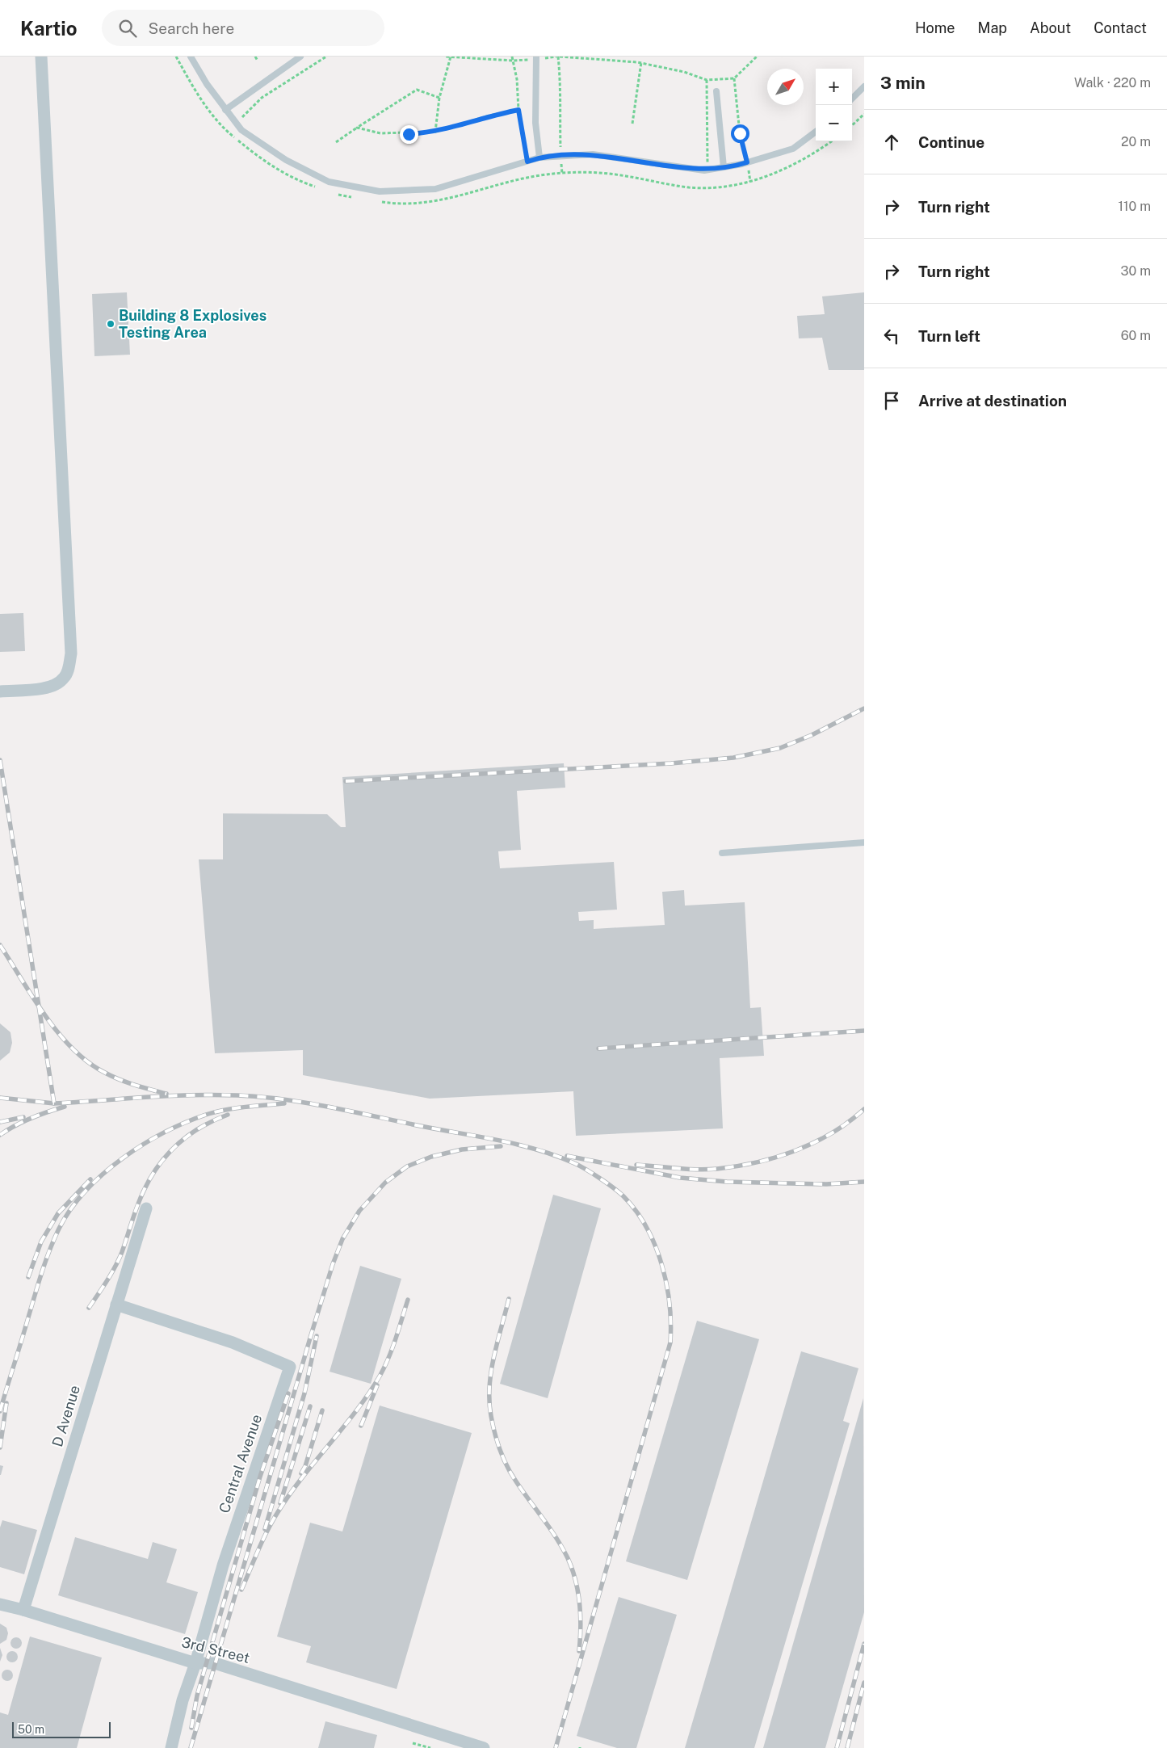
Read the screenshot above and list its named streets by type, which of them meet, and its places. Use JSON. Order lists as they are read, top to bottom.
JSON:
{
  "streets": {
    "street": ["D Avenue", "Central Avenue", "3rd Street"]
  },
  "crossings": [
    ["D Avenue", "Central Avenue"],
    ["D Avenue", "3rd Street"],
    ["Central Avenue", "3rd Street"]
  ],
  "places": ["Building 8 Explosives Testing Area"],
  "scale_bar": "50 m",
  "north": "top right",
  "page": {
    "header": "Kartio",
    "search": "Search here",
    "nav": [
      "Home",
      "Map",
      "About",
      "Contact"
    ],
    "heading": ["3 min", "Walk · 220 m"],
    "map_buttons": ["+", "−"],
    "list": [
      ["Continue", "20 m"],
      ["Turn right", "110 m"],
      ["Turn right", "30 m"],
      ["Turn left", "60 m"],
      "Arrive at destination"
    ],
    "scale": "50 m"
  }
}
